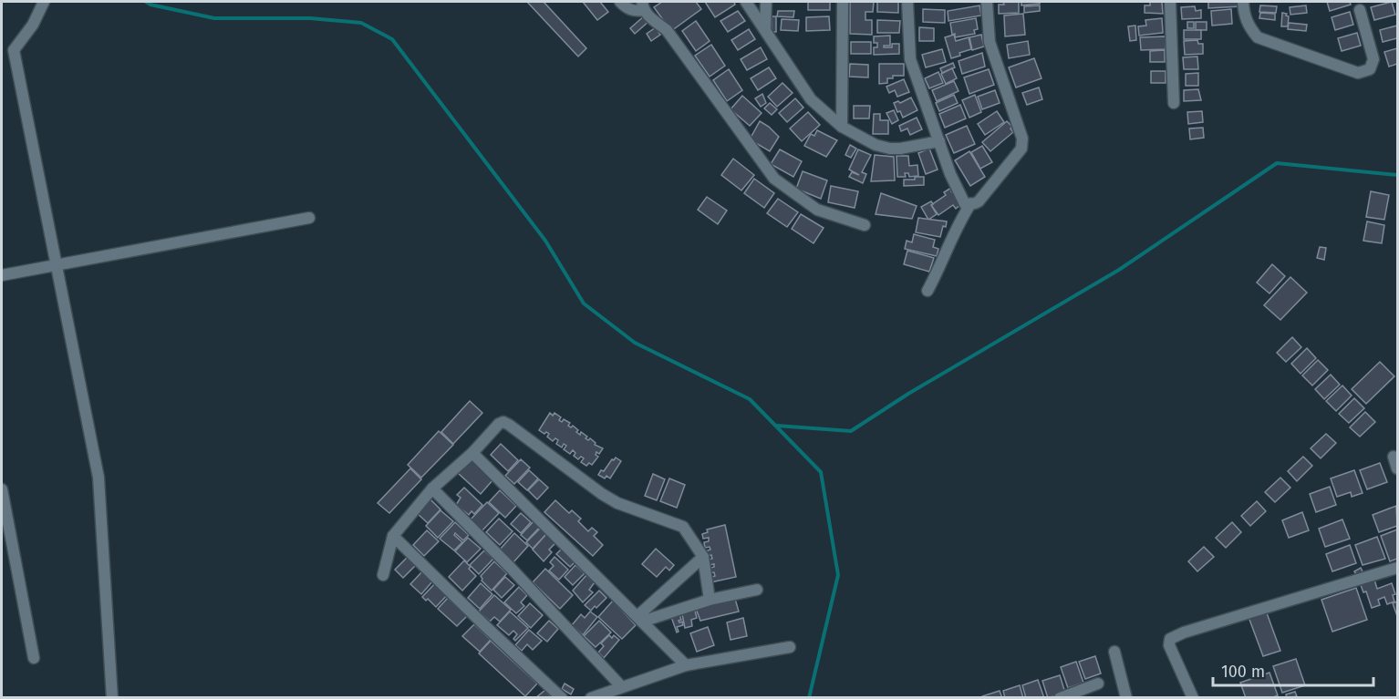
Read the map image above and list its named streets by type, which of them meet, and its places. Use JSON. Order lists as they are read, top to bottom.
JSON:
{
  "scale_bar": "100 m"
}
